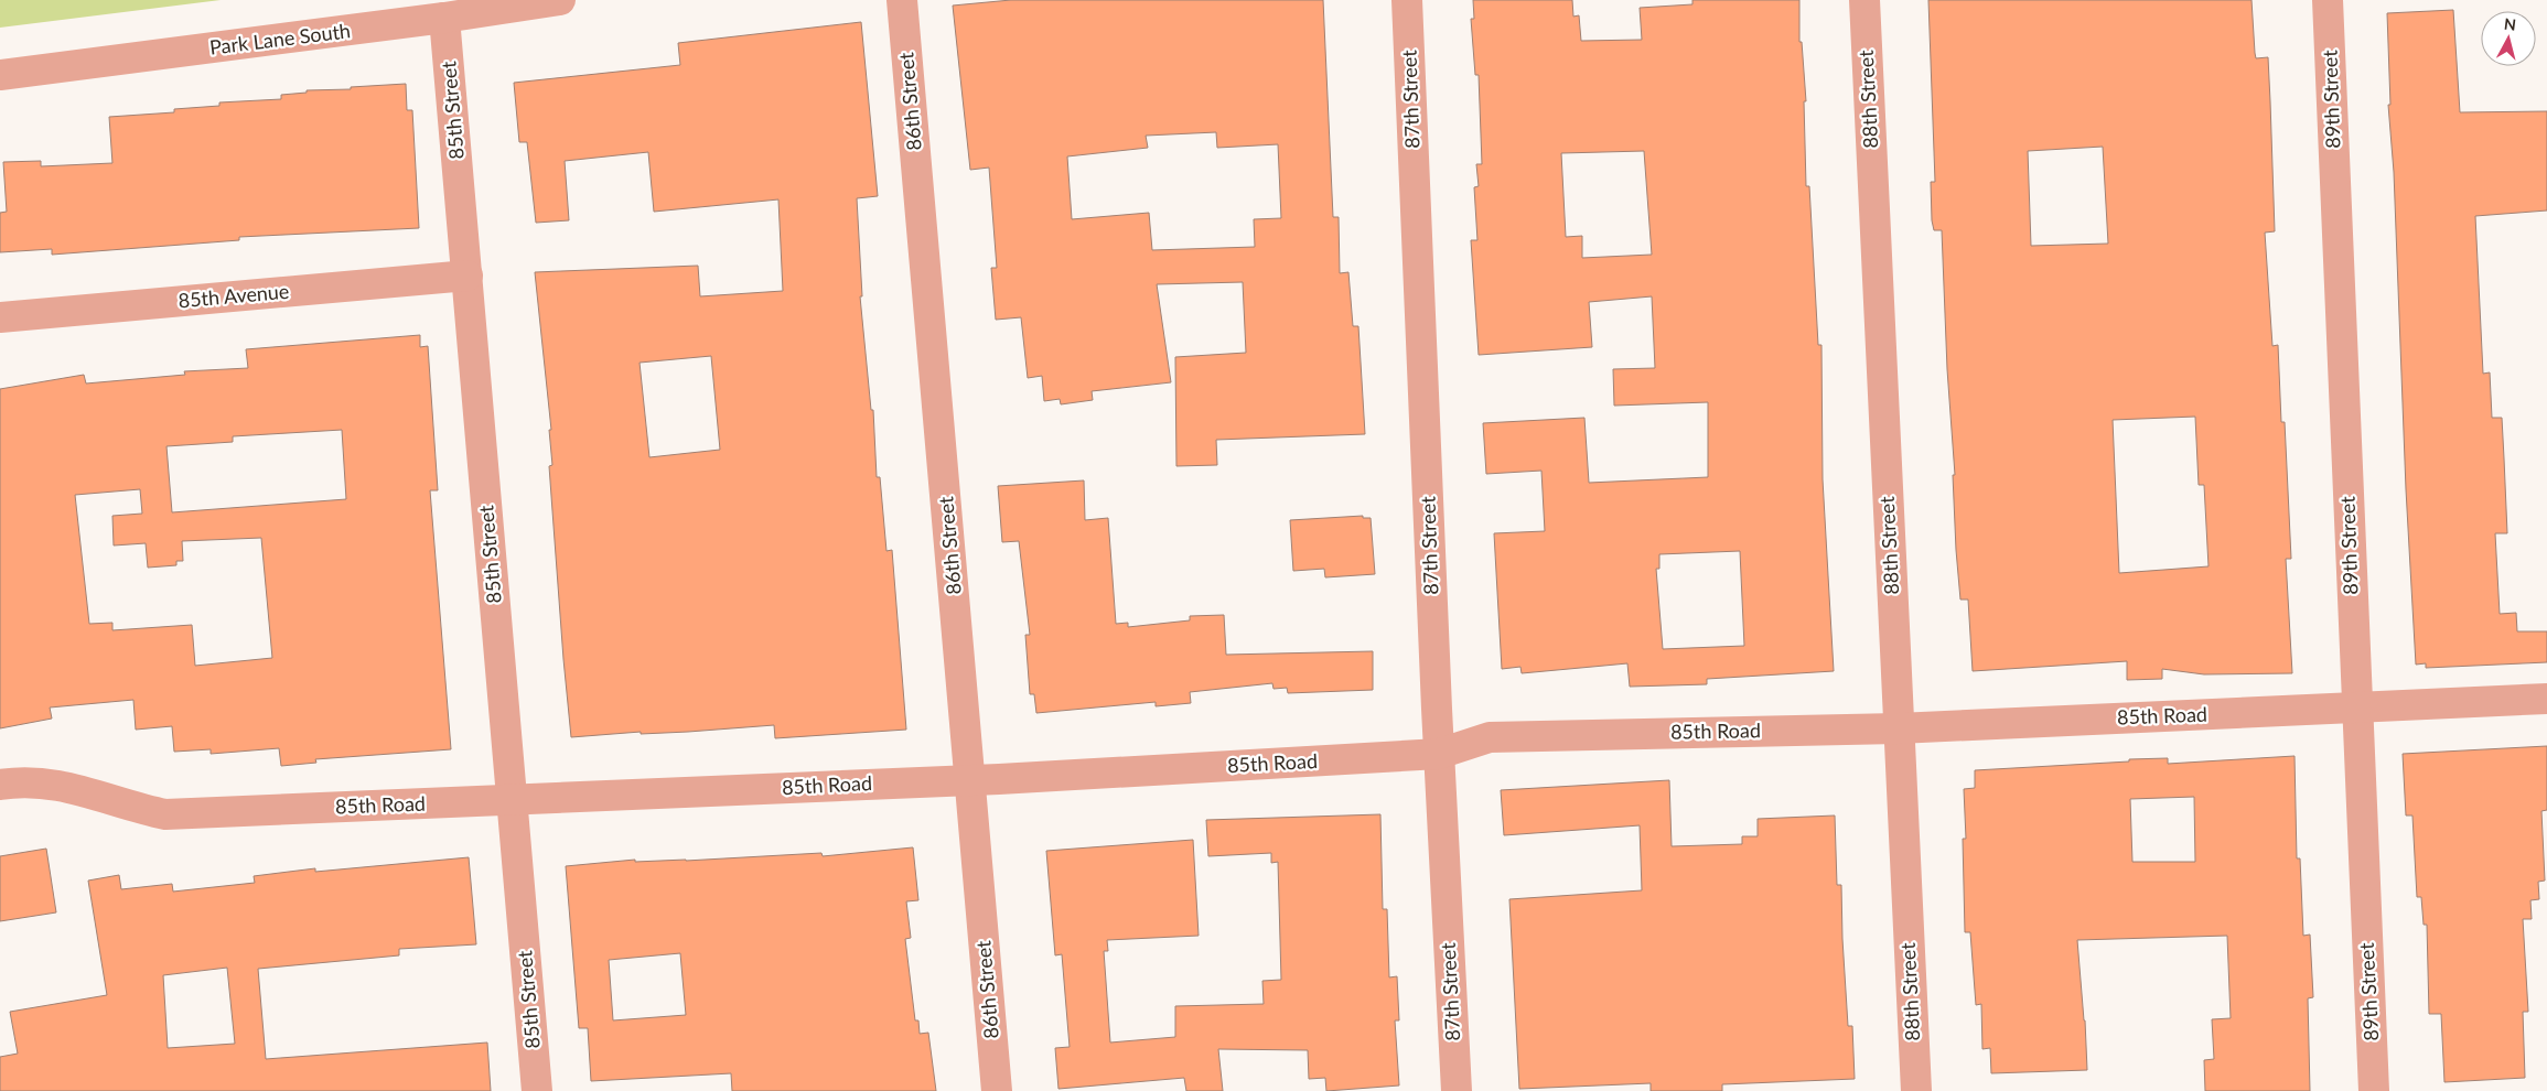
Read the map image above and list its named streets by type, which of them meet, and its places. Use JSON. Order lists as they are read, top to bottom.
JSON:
{
  "streets": {
    "street": [
      "Park Lane South",
      "87th Street",
      "88th Street",
      "89th Street",
      "86th Street",
      "85th Street",
      "85th Avenue",
      "85th Road"
    ]
  },
  "crossings": [
    ["Park Lane South", "85th Street"],
    ["87th Street", "85th Road"],
    ["88th Street", "85th Road"],
    ["89th Street", "85th Road"],
    ["86th Street", "85th Road"],
    ["85th Street", "85th Avenue"],
    ["85th Street", "85th Road"]
  ],
  "north": "top"
}
